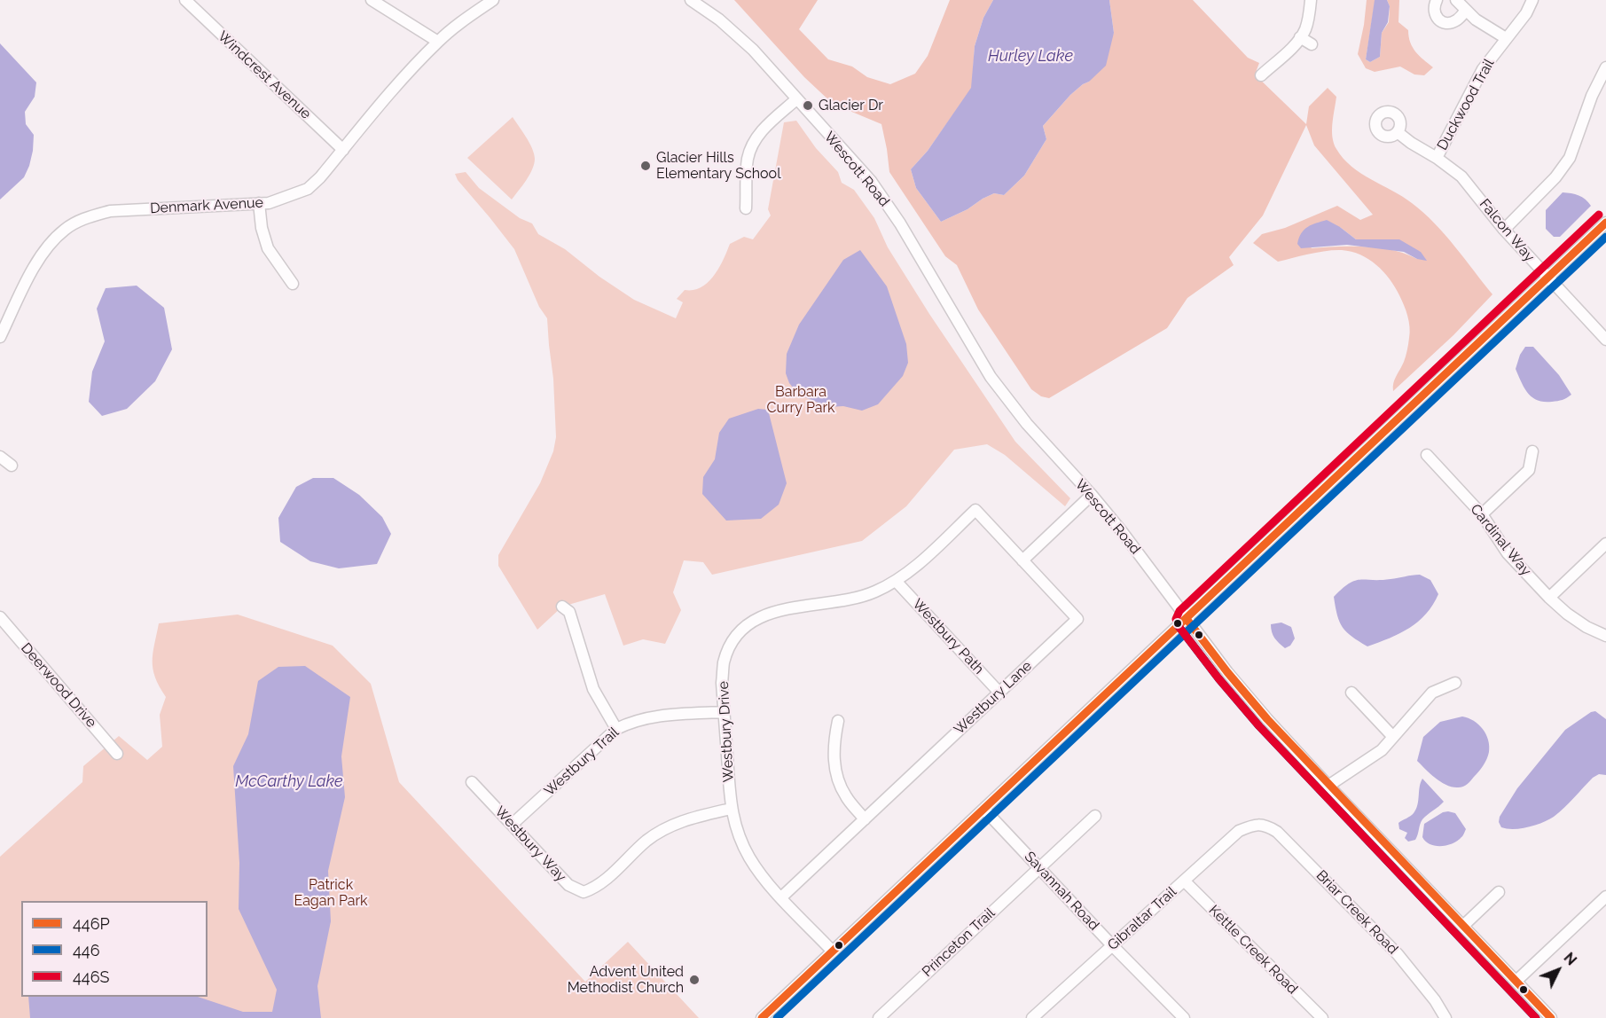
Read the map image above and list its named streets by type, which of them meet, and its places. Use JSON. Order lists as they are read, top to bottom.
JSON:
{
  "streets": {
    "street": [
      "Windcrest Avenue",
      "Duckwood Trail",
      "Wescott Road",
      "Denmark Avenue",
      "Falcon Way",
      "Cardinal Way",
      "Westbury Path",
      "Deerwood Drive",
      "Westbury Lane",
      "Westbury Drive",
      "Westbury Trail",
      "Westbury Way",
      "Savannah Road",
      "Briar Creek Road",
      "Gibraltar Trail",
      "Princeton Trail",
      "Kettle Creek Road"
    ]
  },
  "crossings": [
    ["Windcrest Avenue", "Denmark Avenue"],
    ["Duckwood Trail", "Falcon Way"],
    ["Westbury Path", "Westbury Lane"],
    ["Westbury Path", "Westbury Drive"],
    ["Westbury Lane", "Westbury Drive"],
    ["Westbury Drive", "Westbury Trail"],
    ["Westbury Drive", "Westbury Way"],
    ["Westbury Trail", "Westbury Way"],
    ["Savannah Road", "Gibraltar Trail"],
    ["Savannah Road", "Princeton Trail"],
    ["Briar Creek Road", "Gibraltar Trail"],
    ["Gibraltar Trail", "Kettle Creek Road"]
  ],
  "water": ["Hurley Lake", "McCarthy Lake"],
  "parks": ["Barbara Curry Park", "Patrick Eagan Park"],
  "places": ["Glacier Dr", "Glacier Hills Elementary School", "Advent United Methodist Church"],
  "lines": ["transit line 446S", "transit line 446P", "transit line 446"],
  "legend": ["446P", "446", "446S"],
  "north": "top right"
}
